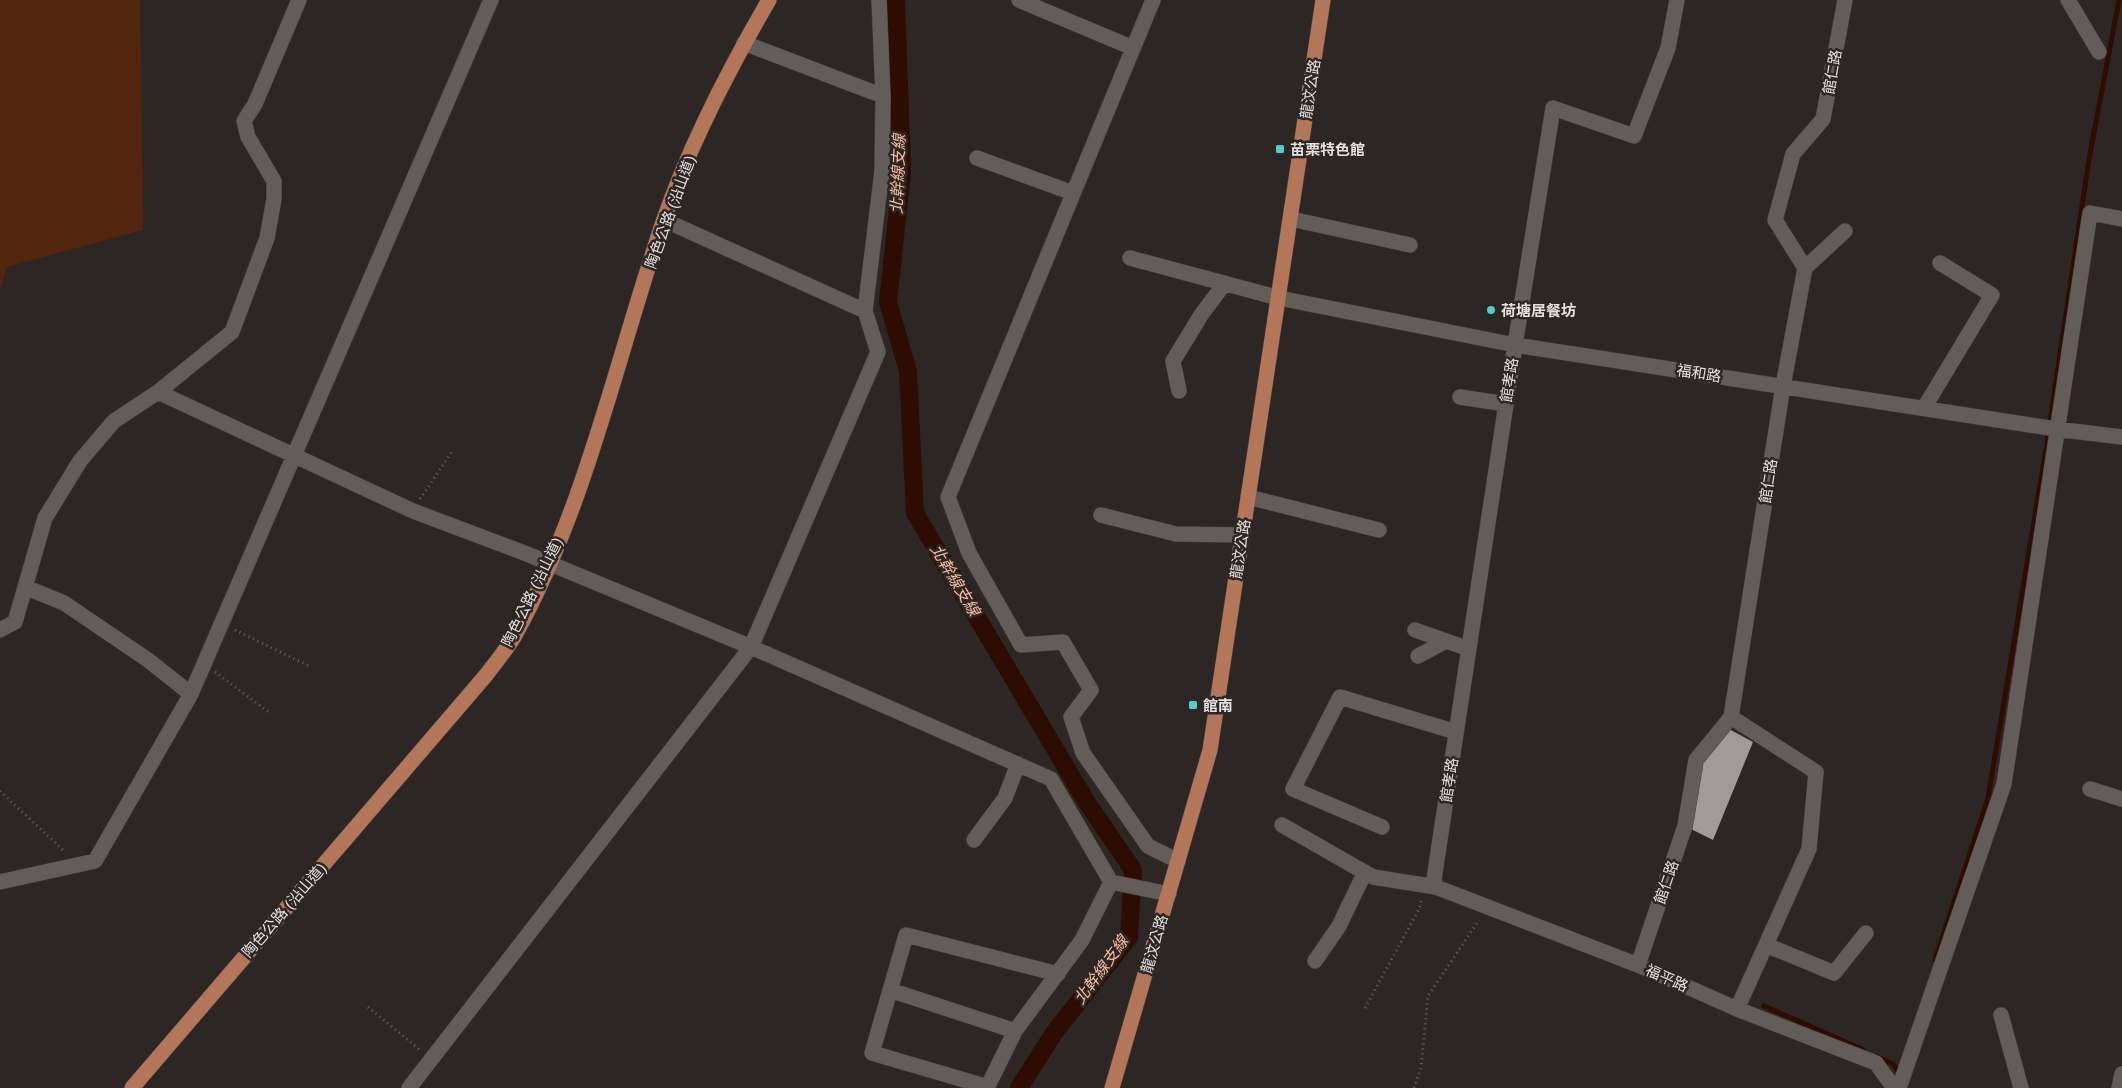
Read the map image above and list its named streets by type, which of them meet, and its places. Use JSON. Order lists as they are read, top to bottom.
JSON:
{
  "streets": {
    "main road": ["龍汶公路", "陶色公路 (沿山道)"],
    "street": [
      "館仁路",
      "福和路",
      "館孝路",
      "福平路"
    ]
  },
  "crossings": [
    ["館仁路", "福和路"],
    ["館仁路", "福平路"],
    ["龍汶公路", "福和路"],
    ["福和路", "館孝路"],
    ["館孝路", "福平路"]
  ],
  "water": ["北幹線支線"],
  "places": {
    "transit": ["苗栗特色館", "館南"],
    "other": ["荷塘居餐坊"]
  }
}
